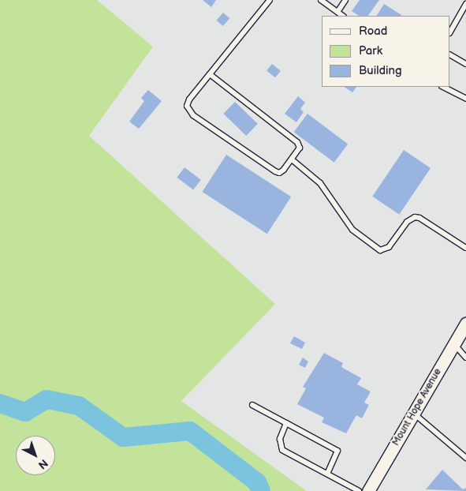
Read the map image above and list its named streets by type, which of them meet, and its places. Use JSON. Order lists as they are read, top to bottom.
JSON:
{
  "streets": {
    "street": ["Mount Hope Avenue"]
  },
  "legend": ["Road", "Park", "Building"],
  "north": "bottom right"
}
